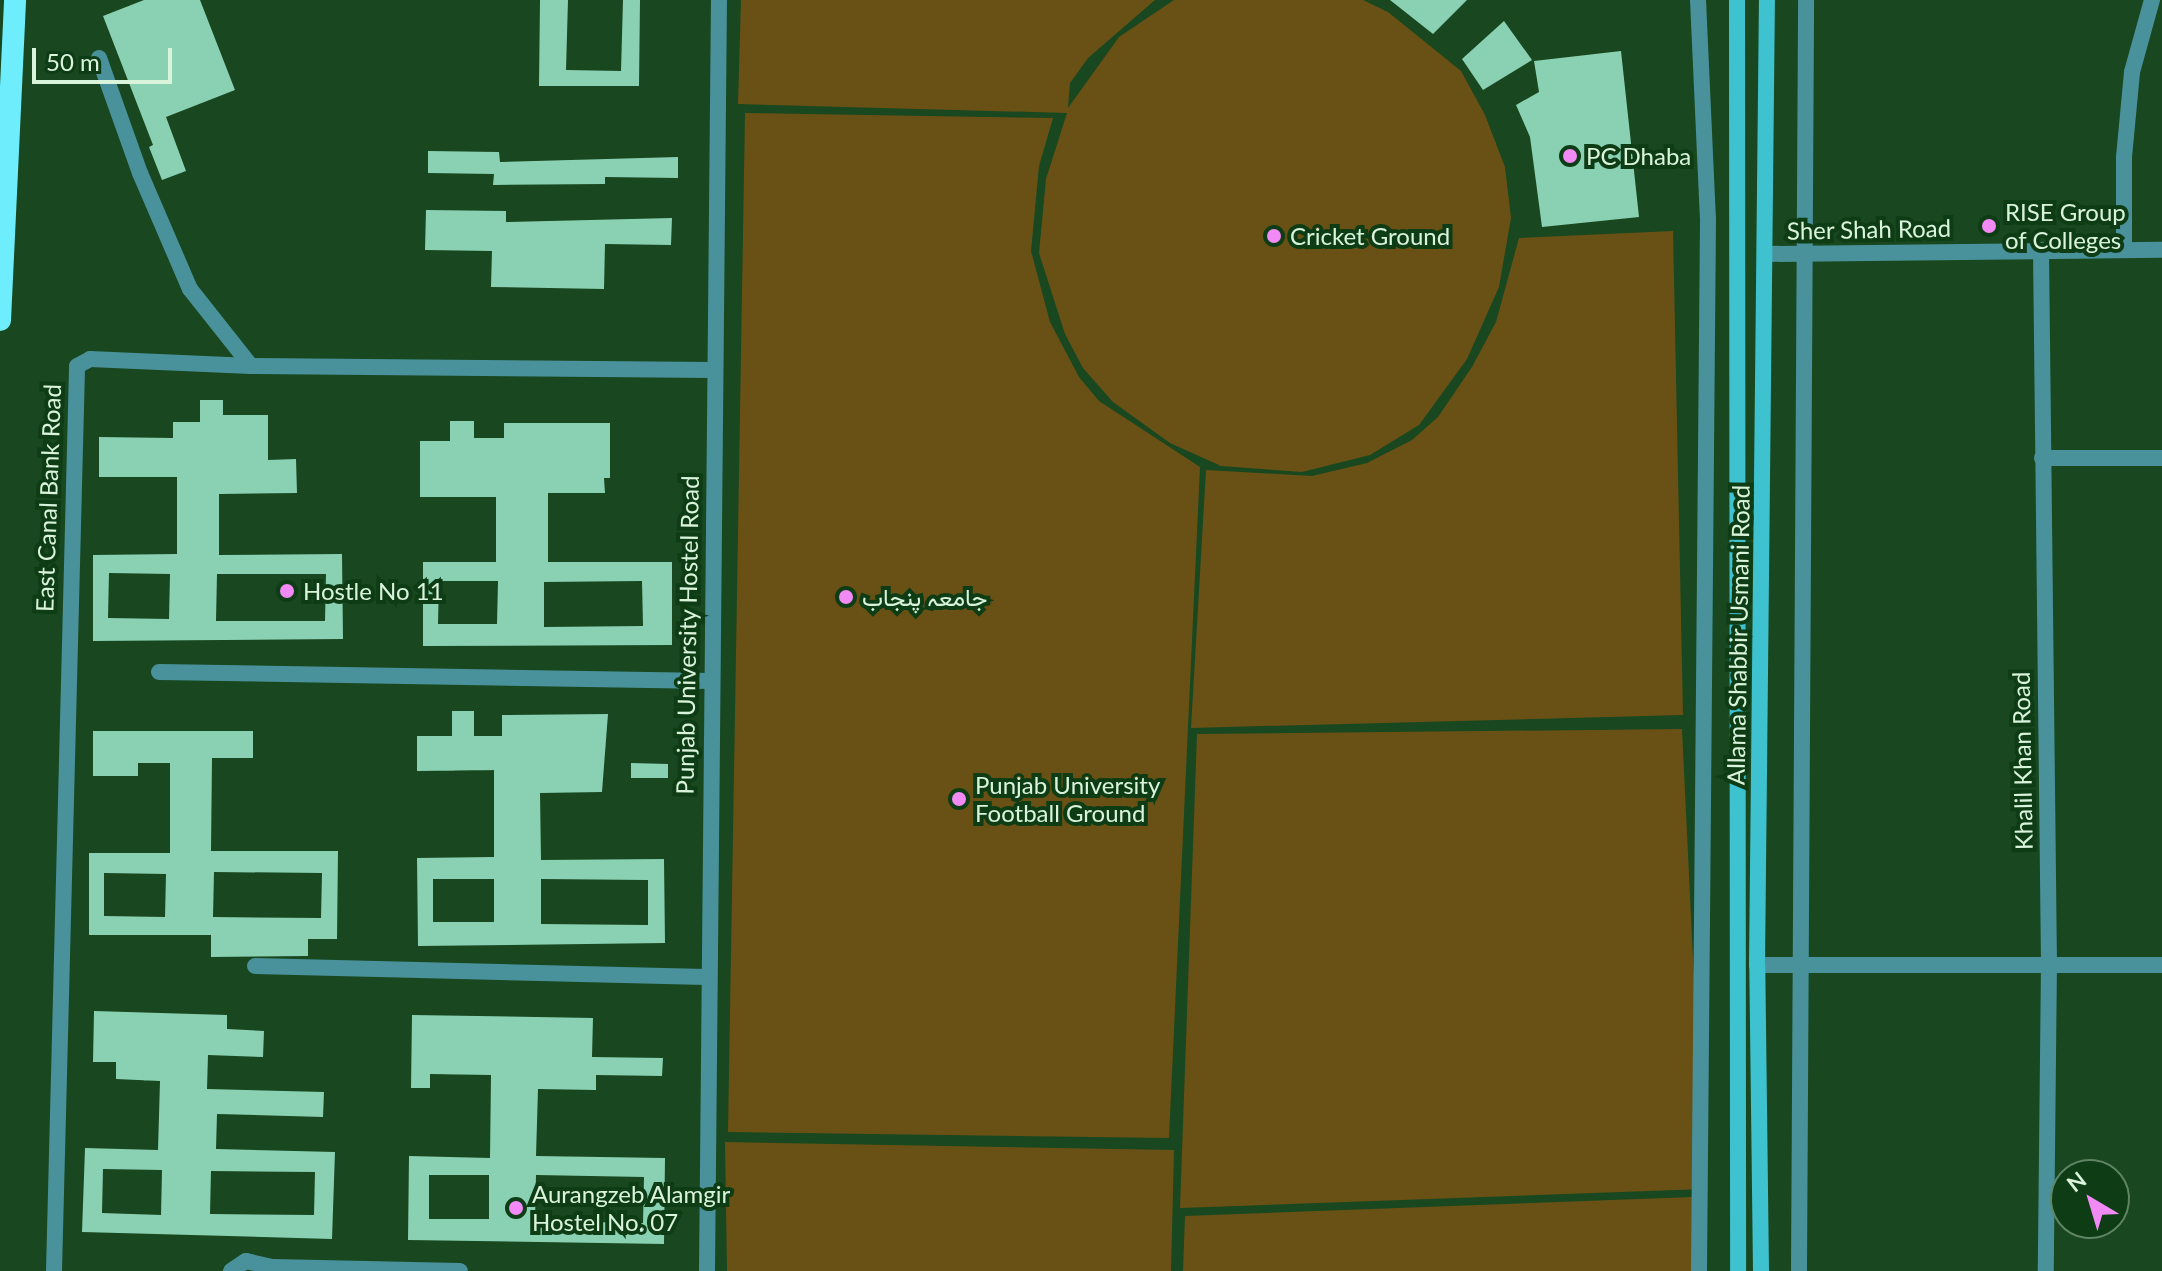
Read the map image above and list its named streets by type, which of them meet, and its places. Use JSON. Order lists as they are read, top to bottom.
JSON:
{
  "streets": {
    "main road": ["Allama Shabbir Usmani Road"],
    "street": [
      "Sher Shah Road",
      "East Canal Bank Road",
      "Punjab University Hostel Road",
      "Khalil Khan Road"
    ]
  },
  "crossings": [
    ["Sher Shah Road", "Allama Shabbir Usmani Road"],
    ["Sher Shah Road", "Khalil Khan Road"],
    ["East Canal Bank Road", "Punjab University Hostel Road"]
  ],
  "places": [
    "PC Dhaba",
    "RISE Group of Colleges",
    "Cricket Ground",
    "Hostle No 11",
    "جامعہ پنجاب",
    "Punjab University Football Ground",
    "Aurangzeb Alamgir Hostel No. 07"
  ],
  "scale_bar": "50 m",
  "north": "top left"
}
